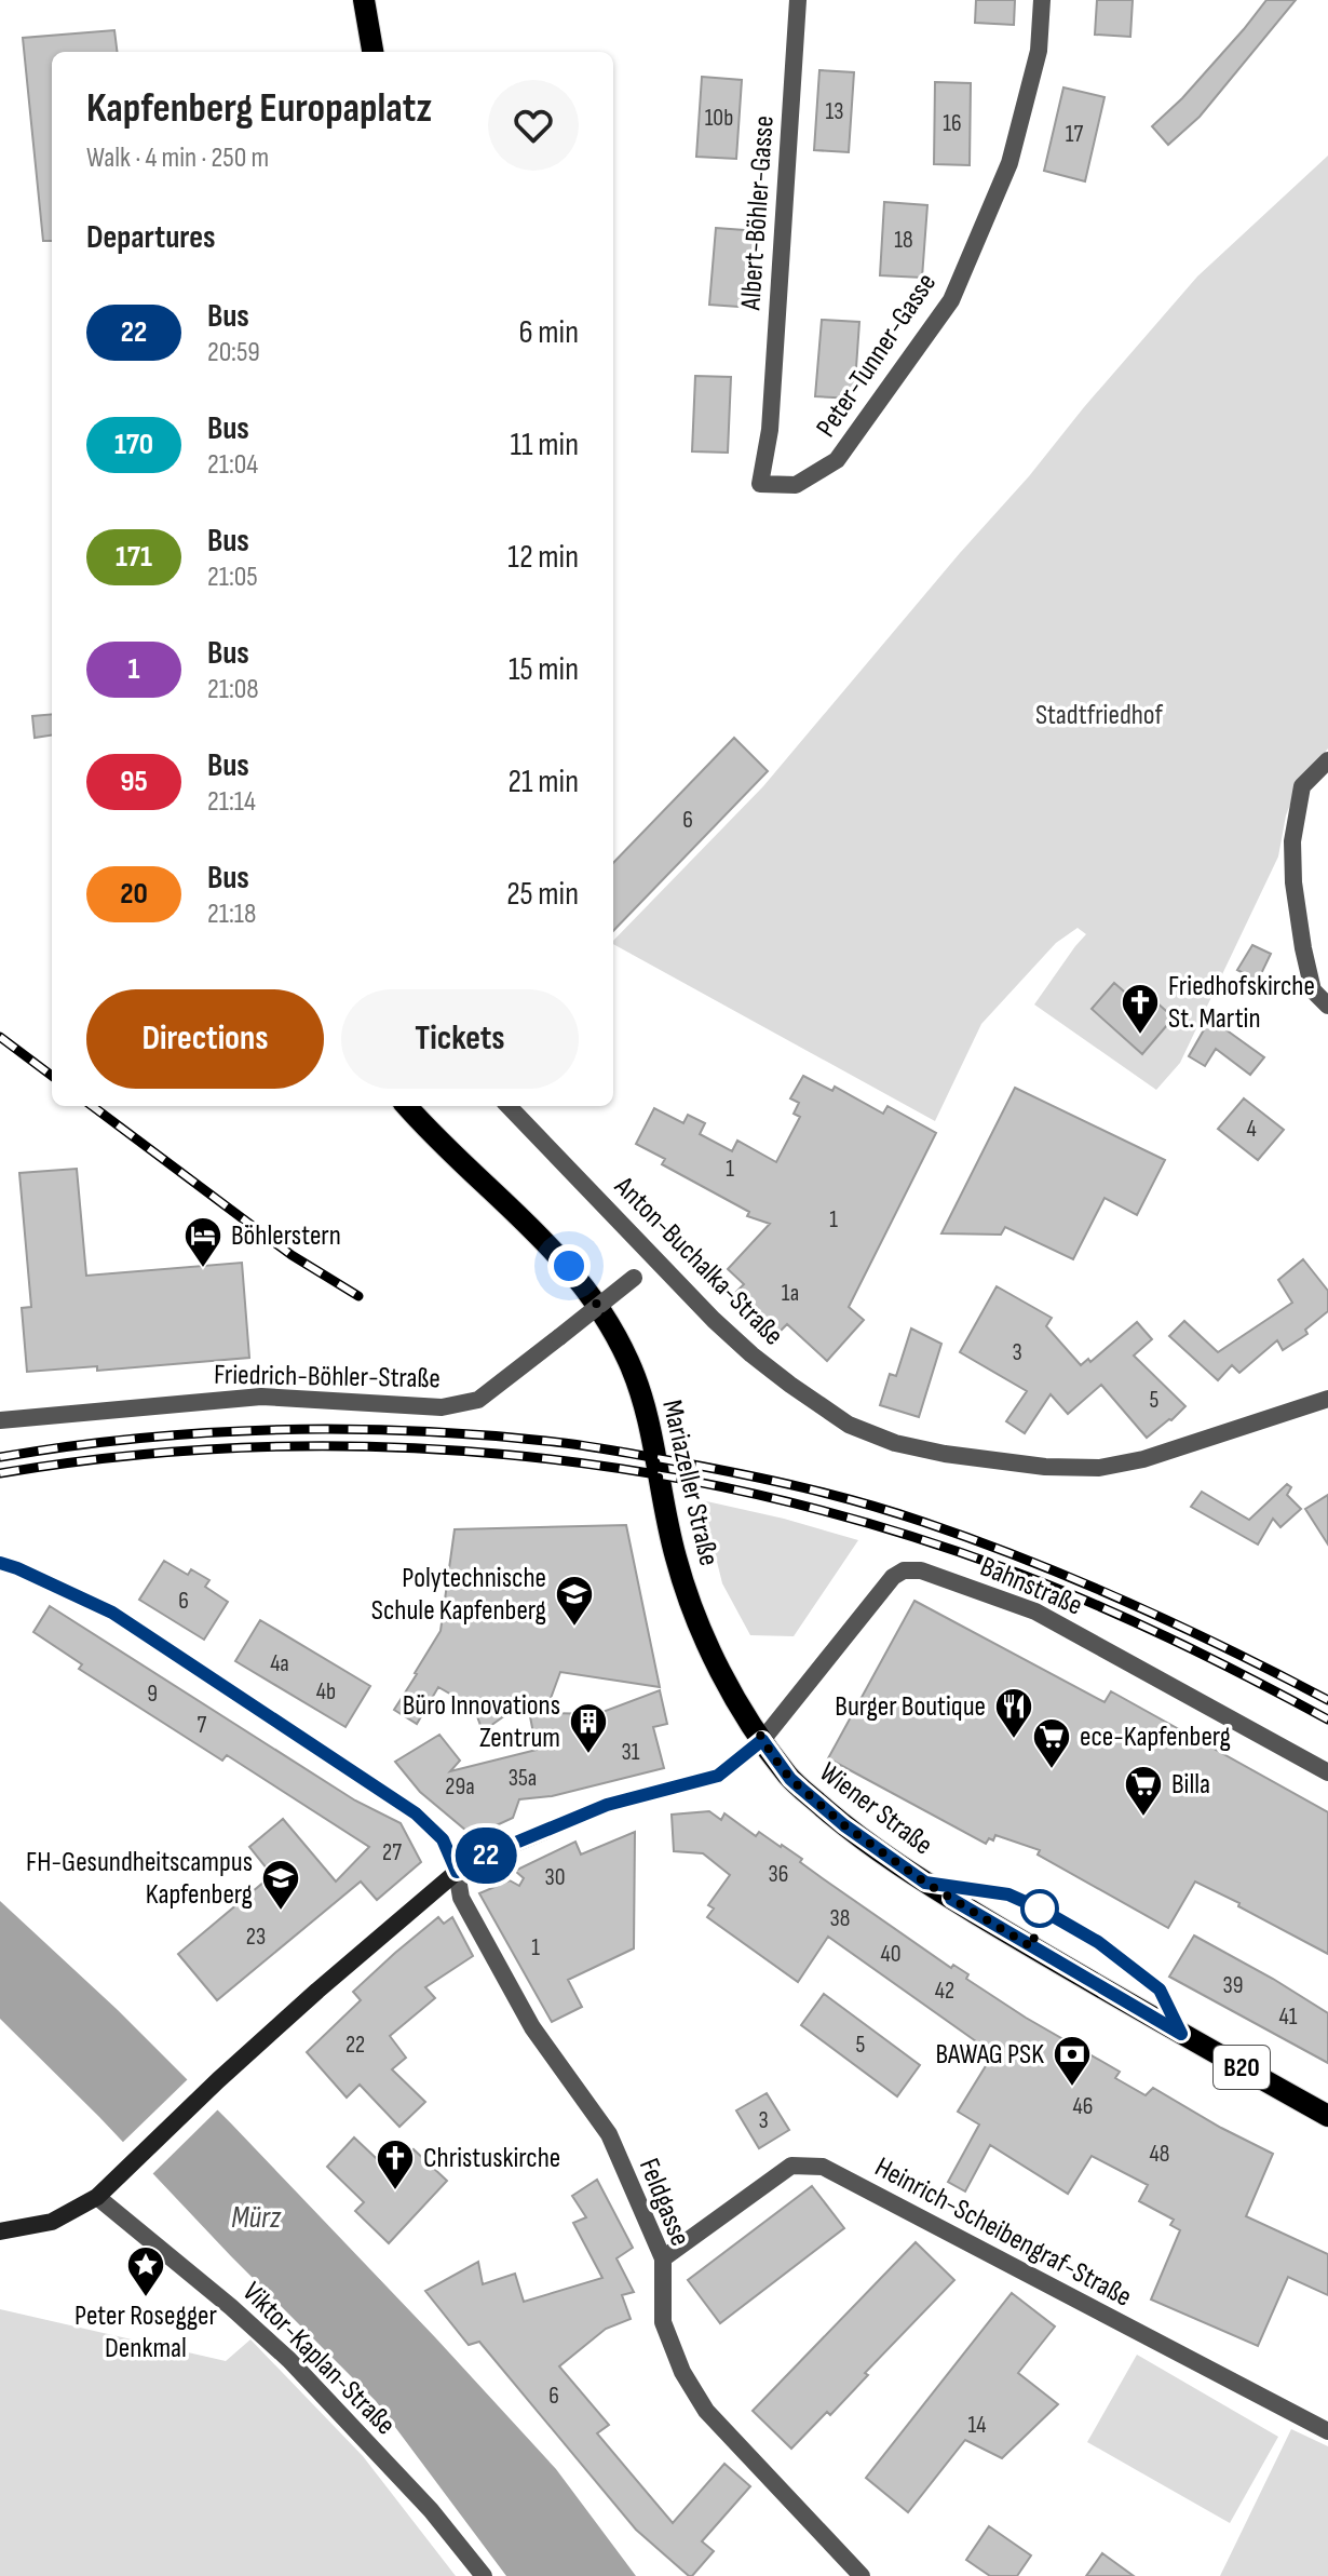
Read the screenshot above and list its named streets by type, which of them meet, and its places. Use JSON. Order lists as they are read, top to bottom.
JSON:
{
  "streets": {
    "main road": ["Mariazeller Straße", "Wiener Straße", "B20"],
    "street": [
      "Albert-Böhler-Gasse",
      "Peter-Tunner-Gasse",
      "Anton-Buchalka-Straße",
      "Friedrich-Böhler-Straße",
      "Bahnstraße",
      "Feldgasse",
      "Heinrich-Scheibengraf-Straße",
      "Viktor-Kaplan-Straße"
    ]
  },
  "crossings": [
    ["Albert-Böhler-Gasse", "Peter-Tunner-Gasse"],
    ["Anton-Buchalka-Straße", "Friedrich-Böhler-Straße"],
    ["Mariazeller Straße", "Bahnstraße"],
    ["Mariazeller Straße", "Wiener Straße"],
    ["Bahnstraße", "Wiener Straße"],
    ["Feldgasse", "Heinrich-Scheibengraf-Straße"]
  ],
  "water": ["Mürz"],
  "parks": ["Stadtfriedhof"],
  "places": {
    "church": ["Friedhofskirche St. Martin", "Christuskirche"],
    "hotel": ["Böhlerstern"],
    "school or university": ["Polytechnische Schule Kapfenberg", "FH-Gesundheitscampus Kapfenberg"],
    "restaurant": ["Burger Boutique"],
    "building": ["Büro Innovations Zentrum"],
    "supermarket": ["ece-Kapfenberg", "Billa"],
    "bank": ["BAWAG PSK"],
    "place": ["Peter Rosegger Denkmal"]
  },
  "lines": ["bus line 22"],
  "house_numbers": [
    "13",
    "10b",
    "16",
    "17",
    "18",
    "6",
    "4",
    "1",
    "1",
    "1a",
    "3",
    "5",
    "6",
    "4a",
    "4b",
    "9",
    "7",
    "31",
    "35a",
    "29a",
    "27",
    "36",
    "30",
    "38",
    "23",
    "1",
    "40",
    "39",
    "42",
    "41",
    "22",
    "5",
    "46",
    "3",
    "48",
    "6",
    "14"
  ],
  "page": {
    "on_map": "22",
    "heading": [
      ["Kapfenberg Europaplatz", "Walk · 4 min · 250 m"],
      "Departures"
    ],
    "list": [
      {
        "mark": "22",
        "name": "Bus",
        "note": "20:59",
        "value": "6 min"
      },
      {
        "mark": "170",
        "name": "Bus",
        "note": "21:04",
        "value": "11 min"
      },
      {
        "mark": "171",
        "name": "Bus",
        "note": "21:05",
        "value": "12 min"
      },
      {
        "mark": "1",
        "name": "Bus",
        "note": "21:08",
        "value": "15 min"
      },
      {
        "mark": "95",
        "name": "Bus",
        "note": "21:14",
        "value": "21 min"
      },
      {
        "mark": "20",
        "name": "Bus",
        "note": "21:18",
        "value": "25 min"
      }
    ],
    "buttons": ["Directions", "Tickets"]
  }
}
